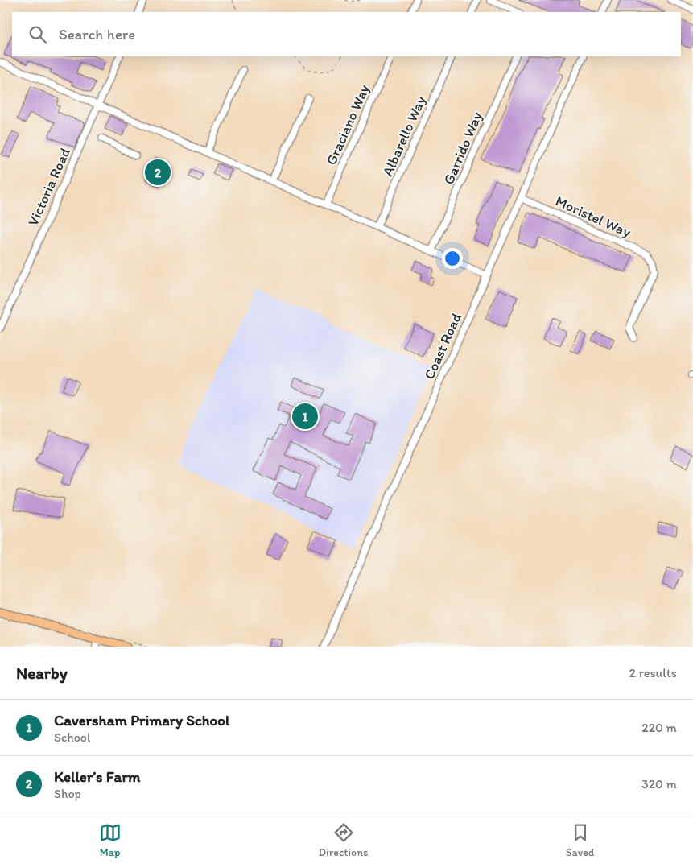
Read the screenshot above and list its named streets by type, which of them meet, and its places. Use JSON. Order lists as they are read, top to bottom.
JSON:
{
  "streets": {
    "street": [
      "Graciano Way",
      "Albarello Way",
      "Garrido Way",
      "Victoria Road",
      "Moristel Way",
      "Coast Road"
    ]
  },
  "crossings": [
    ["Moristel Way", "Coast Road"]
  ],
  "page": {
    "search": "Search here",
    "pins": ["2", "1"],
    "heading": ["Nearby", "2 results"],
    "list": [
      {
        "mark": "1",
        "name": "Caversham Primary School",
        "note": "School",
        "value": "220 m"
      },
      {
        "mark": "2",
        "name": "Keller’s Farm",
        "note": "Shop",
        "value": "320 m"
      }
    ],
    "nav": ["Map", "Directions", "Saved"]
  }
}
